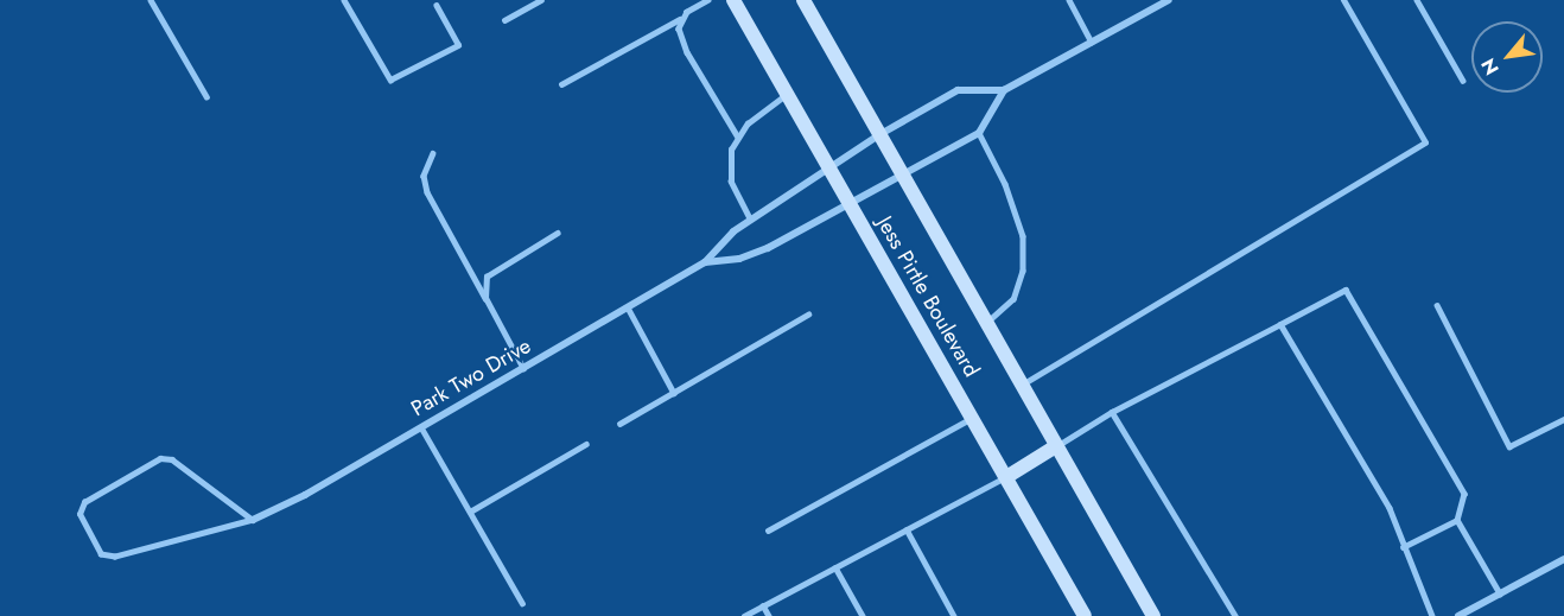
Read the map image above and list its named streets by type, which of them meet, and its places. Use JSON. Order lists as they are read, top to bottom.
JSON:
{
  "streets": {
    "street": ["Jess Pirtle Boulevard", "Park Two Drive"]
  },
  "crossings": [
    ["Jess Pirtle Boulevard", "Park Two Drive"]
  ],
  "north": "bottom left"
}
